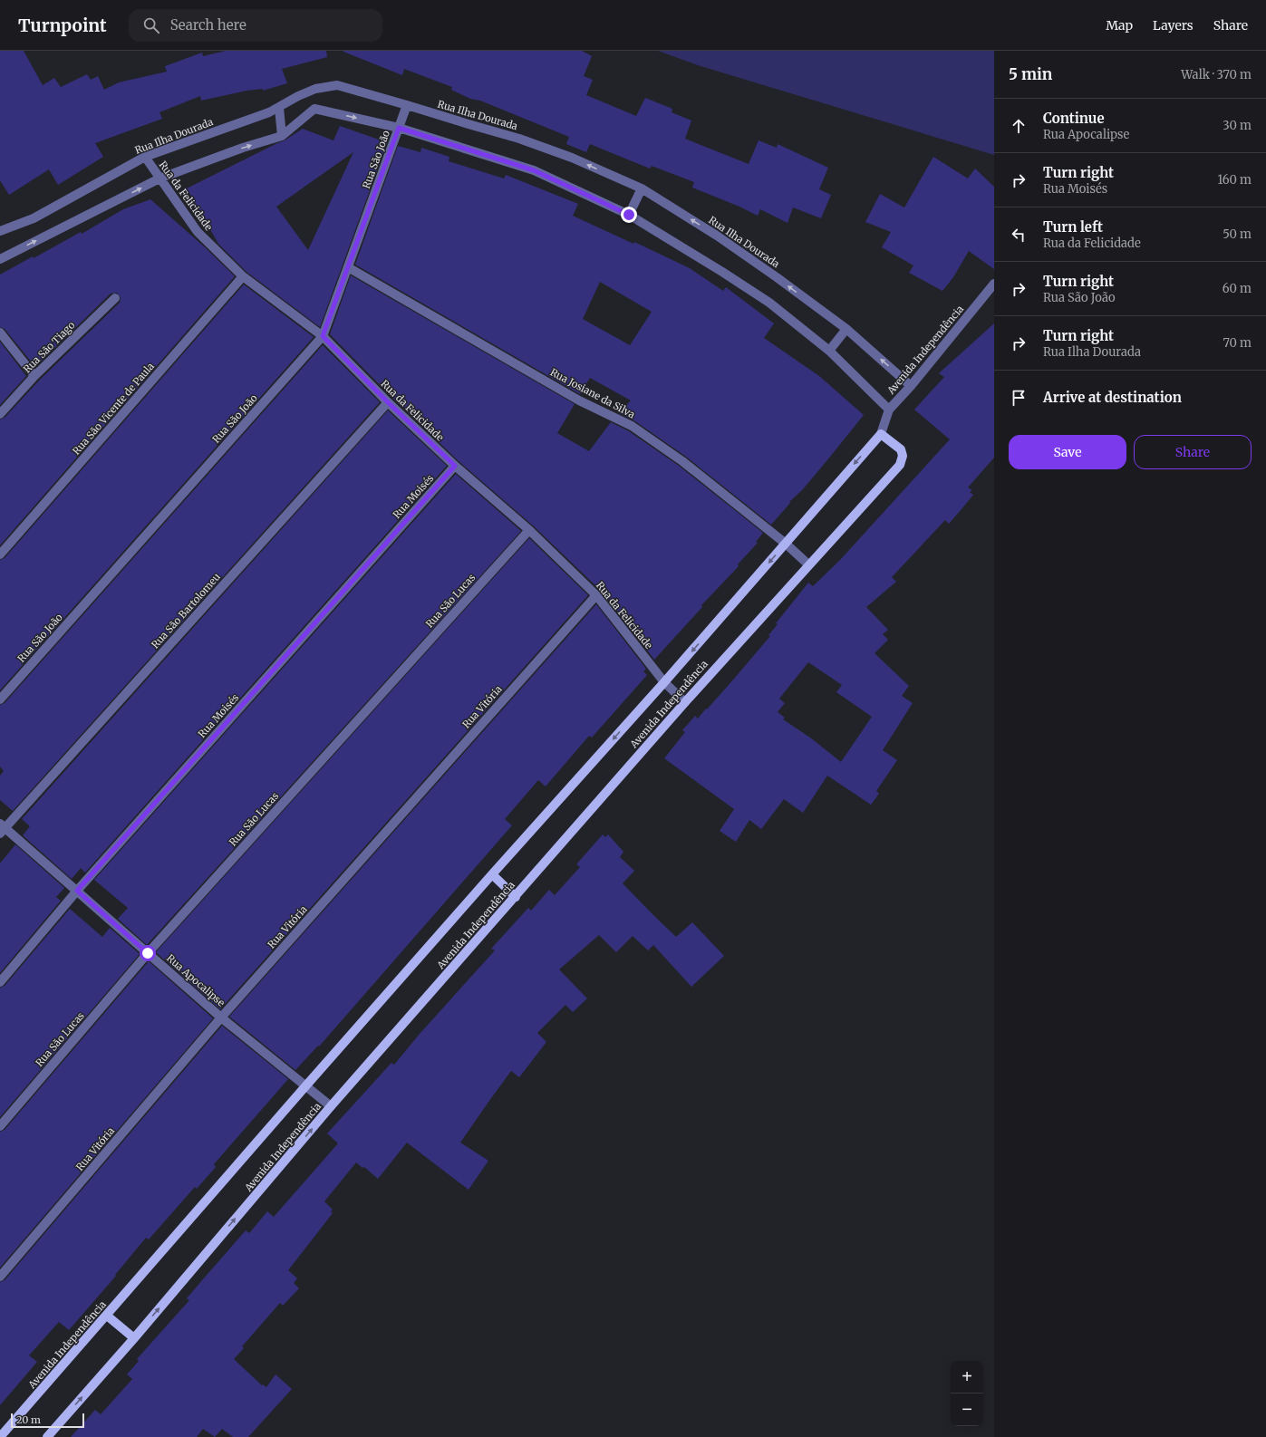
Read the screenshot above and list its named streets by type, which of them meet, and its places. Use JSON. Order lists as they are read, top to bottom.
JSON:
{
  "streets": {
    "main road": ["Avenida Independência"],
    "street": [
      "Rua Ilha Dourada",
      "Rua São João",
      "Rua da Felicidade",
      "Rua São Tiago",
      "Rua Josiane da Silva",
      "Rua São Vicente de Paula",
      "Rua Moisés",
      "Rua São Lucas",
      "Rua São Bartolomeu",
      "Rua Vitória",
      "Rua Apocalipse"
    ]
  },
  "crossings": [
    ["Rua Ilha Dourada", "Rua São João"],
    ["Rua Ilha Dourada", "Rua da Felicidade"],
    ["Rua Ilha Dourada", "Avenida Independência"],
    ["Rua São João", "Rua da Felicidade"],
    ["Rua São João", "Rua Josiane da Silva"],
    ["Rua da Felicidade", "Avenida Independência"],
    ["Rua da Felicidade", "Rua São Vicente de Paula"],
    ["Rua da Felicidade", "Rua Moisés"],
    ["Rua da Felicidade", "Rua São Lucas"],
    ["Rua da Felicidade", "Rua São Bartolomeu"],
    ["Rua da Felicidade", "Rua Vitória"],
    ["Avenida Independência", "Rua Josiane da Silva"],
    ["Avenida Independência", "Rua Apocalipse"],
    ["Rua Moisés", "Rua Apocalipse"],
    ["Rua São Lucas", "Rua Apocalipse"],
    ["Rua São Bartolomeu", "Rua Apocalipse"],
    ["Rua Vitória", "Rua Apocalipse"]
  ],
  "scale_bar": "20 m",
  "page": {
    "header": "Turnpoint",
    "search": "Search here",
    "nav": ["Map", "Layers", "Share"],
    "heading": ["5 min", "Walk · 370 m"],
    "list": [
      ["Continue", "Rua Apocalipse", "30 m"],
      ["Turn right", "Rua Moisés", "160 m"],
      ["Turn left", "Rua da Felicidade", "50 m"],
      ["Turn right", "Rua São João", "60 m"],
      ["Turn right", "Rua Ilha Dourada", "70 m"],
      "Arrive at destination"
    ],
    "buttons": ["Save", "Share"],
    "map_buttons": ["+", "−"],
    "scale": "20 m"
  }
}
